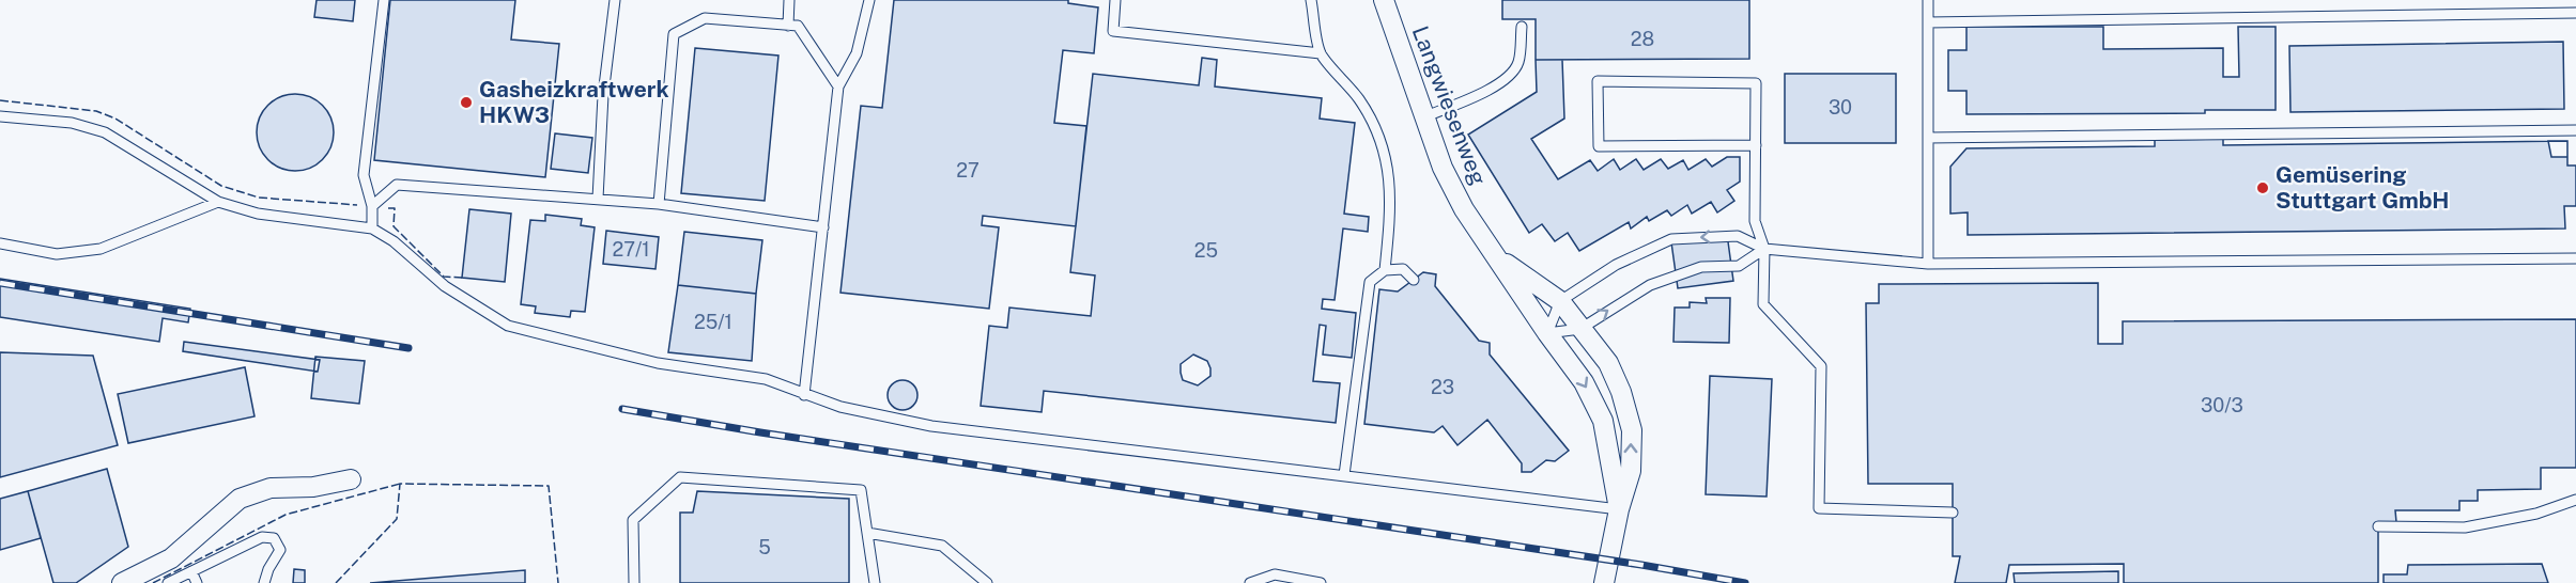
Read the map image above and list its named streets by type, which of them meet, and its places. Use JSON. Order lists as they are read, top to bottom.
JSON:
{
  "streets": {
    "street": ["Langwiesenweg"]
  },
  "places": ["Gasheizkraftwerk HKW3", "Gemüsering Stuttgart GmbH"],
  "house_numbers": [
    "28",
    "30",
    "27",
    "27/1",
    "25",
    "25/1",
    "23",
    "30/3",
    "5"
  ]
}
